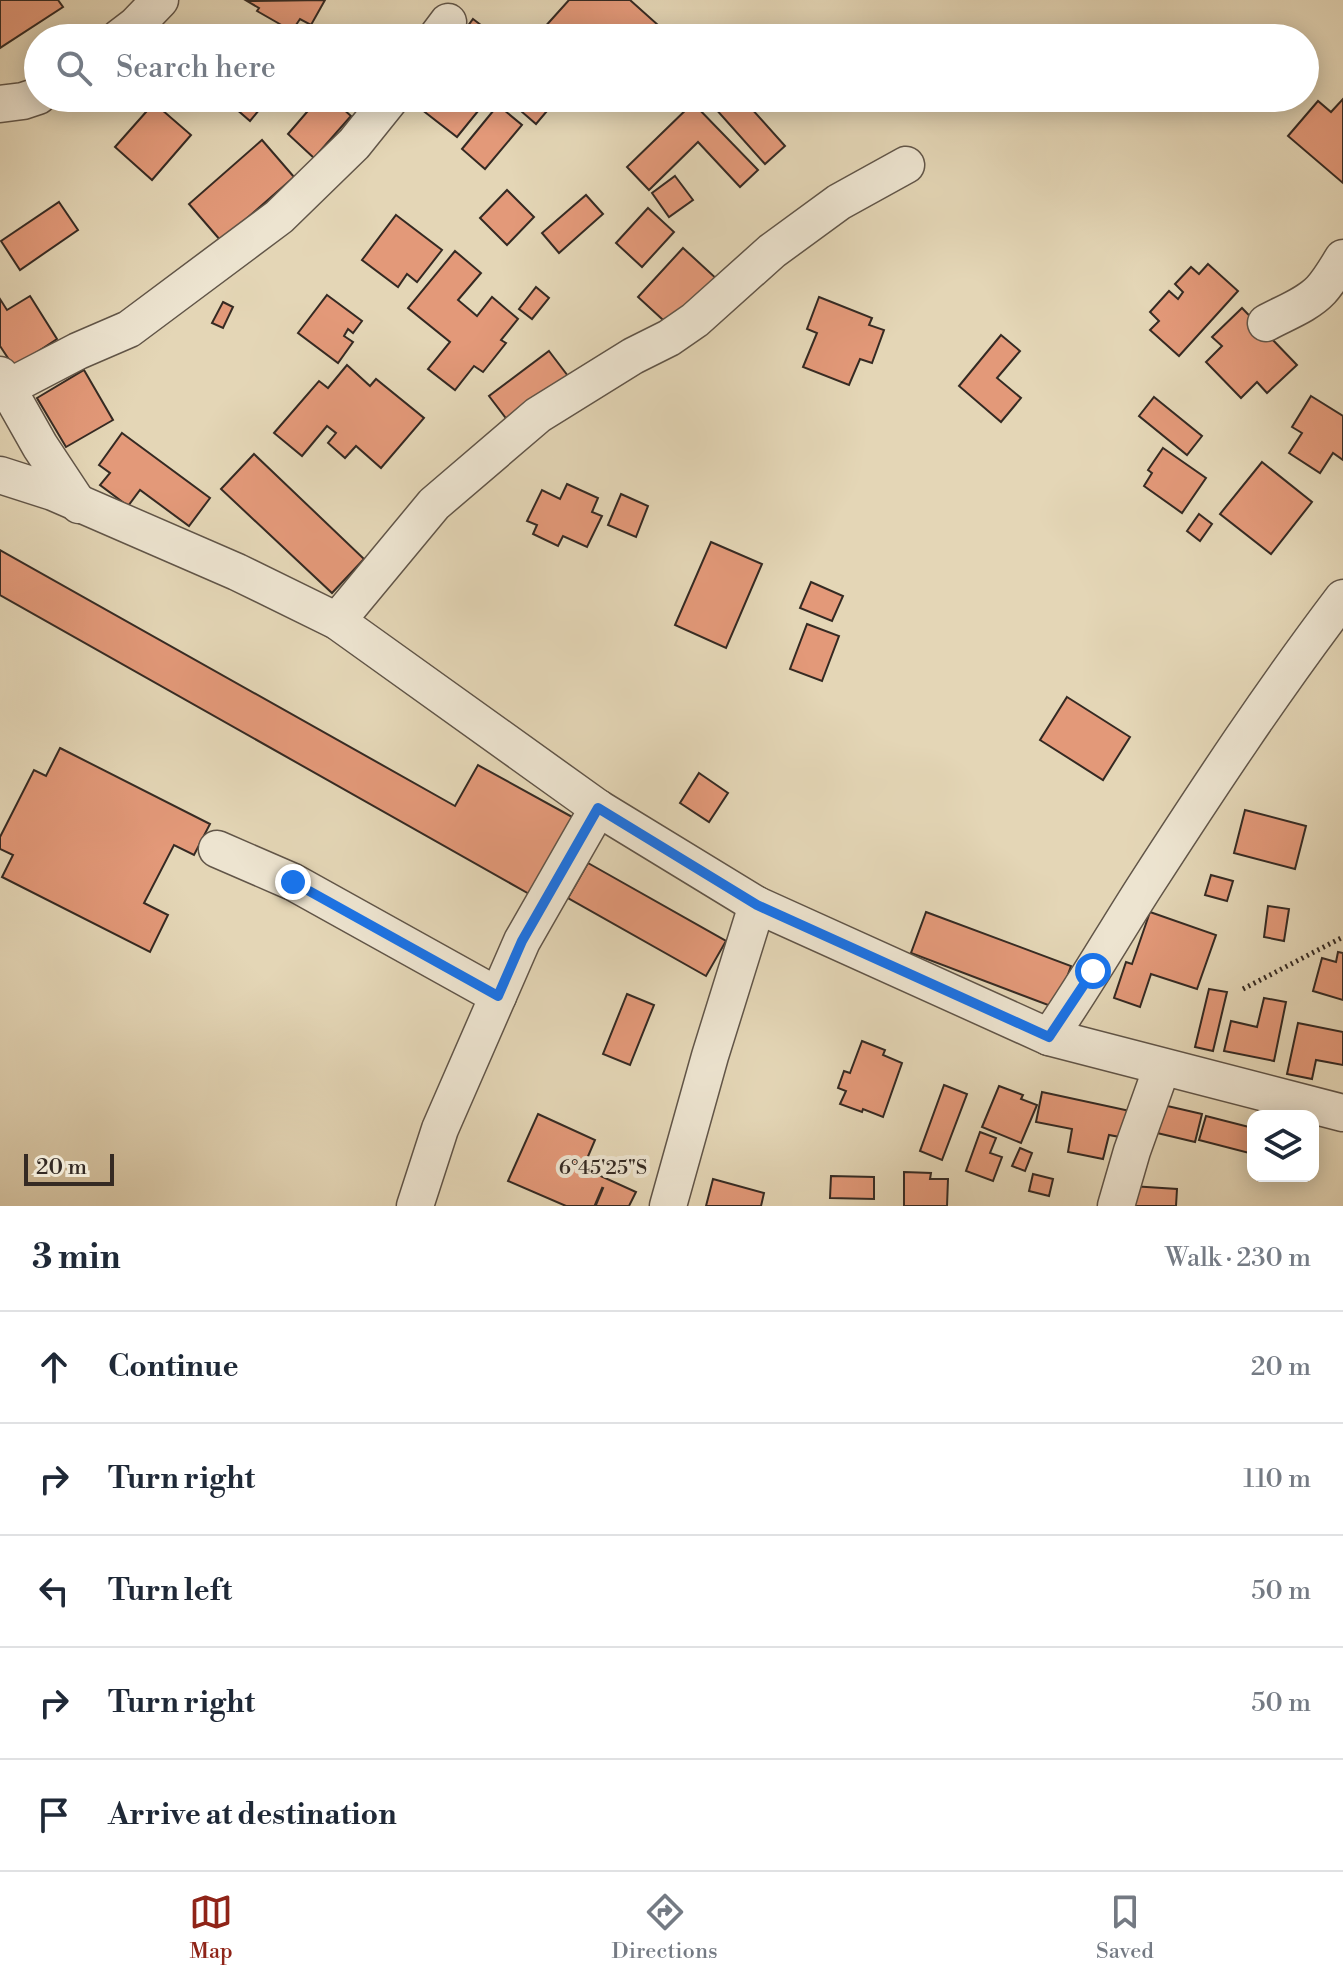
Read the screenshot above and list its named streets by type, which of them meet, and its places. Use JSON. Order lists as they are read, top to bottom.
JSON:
{
  "scale_bar": "20 m",
  "page": {
    "search": "Search here",
    "scale": "20 m",
    "heading": ["3 min", "Walk · 230 m"],
    "list": [
      ["Continue", "20 m"],
      ["Turn right", "110 m"],
      ["Turn left", "50 m"],
      ["Turn right", "50 m"],
      "Arrive at destination"
    ],
    "nav": ["Map", "Directions", "Saved"]
  },
  "coordinates": ["6°45'25\"S"]
}
